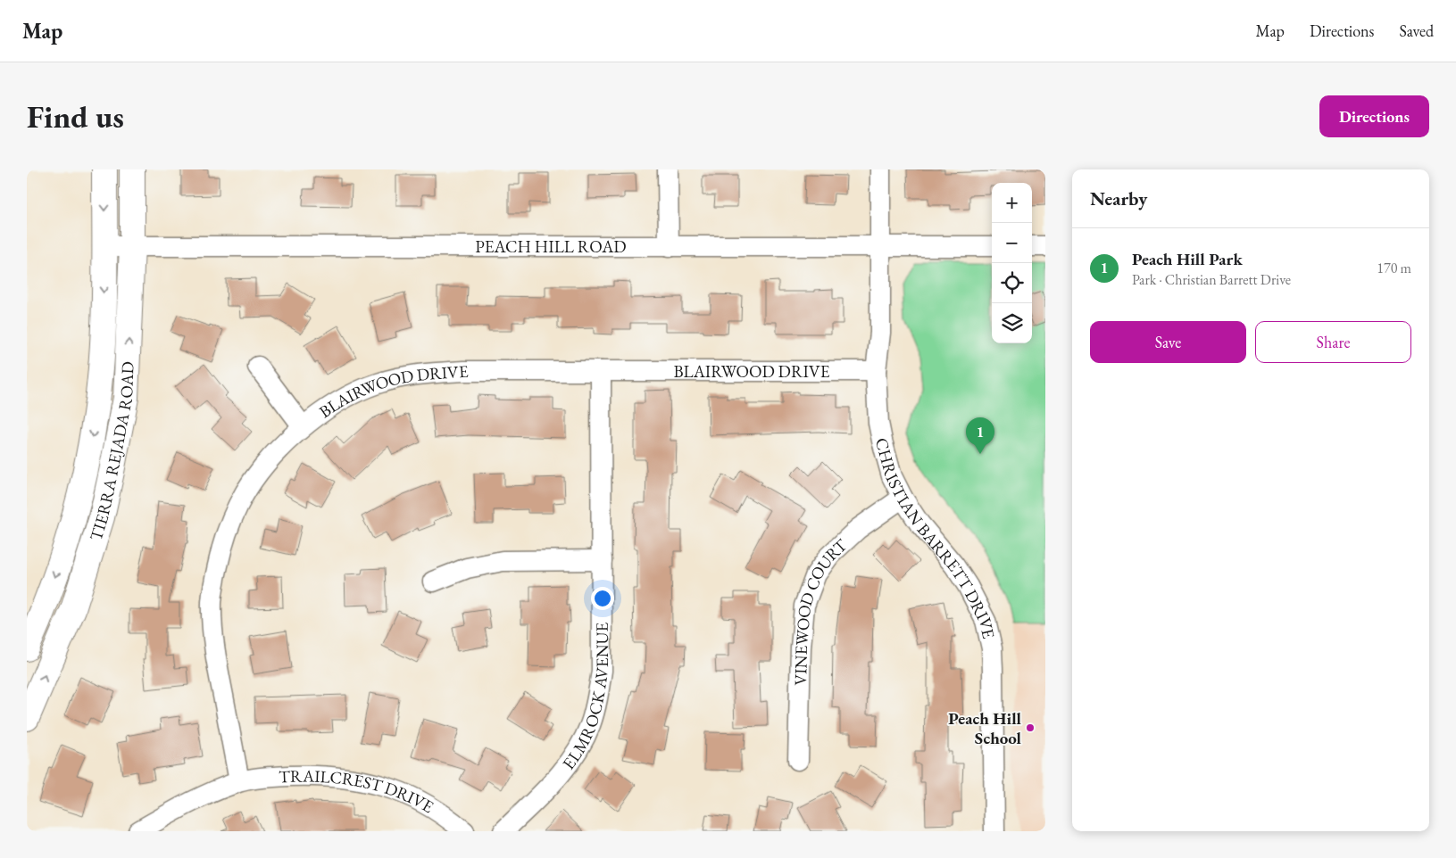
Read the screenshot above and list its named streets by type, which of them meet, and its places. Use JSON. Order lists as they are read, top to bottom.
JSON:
{
  "streets": {
    "main road": ["TIERRA REJADA ROAD"],
    "street": [
      "PEACH HILL ROAD",
      "BLAIRWOOD DRIVE",
      "CHRISTIAN BARRETT DRIVE",
      "VINEWOOD COURT",
      "ELMROCK AVENUE",
      "TRAILCREST DRIVE"
    ]
  },
  "crossings": [
    ["PEACH HILL ROAD", "TIERRA REJADA ROAD"],
    ["PEACH HILL ROAD", "CHRISTIAN BARRETT DRIVE"],
    ["BLAIRWOOD DRIVE", "CHRISTIAN BARRETT DRIVE"],
    ["BLAIRWOOD DRIVE", "ELMROCK AVENUE"],
    ["BLAIRWOOD DRIVE", "TRAILCREST DRIVE"],
    ["CHRISTIAN BARRETT DRIVE", "VINEWOOD COURT"]
  ],
  "places": ["Peach Hill School"],
  "page": {
    "header": "Map",
    "nav": ["Map", "Directions", "Saved"],
    "buttons": [
      "Directions",
      ["Save", "Share"]
    ],
    "title": "Find us",
    "heading": "Nearby",
    "map_buttons": ["+", "−"],
    "list": [
      {
        "mark": "1",
        "name": "Peach Hill Park",
        "note": "Park · Christian Barrett Drive",
        "value": "170 m"
      }
    ],
    "pins": "1"
  }
}
